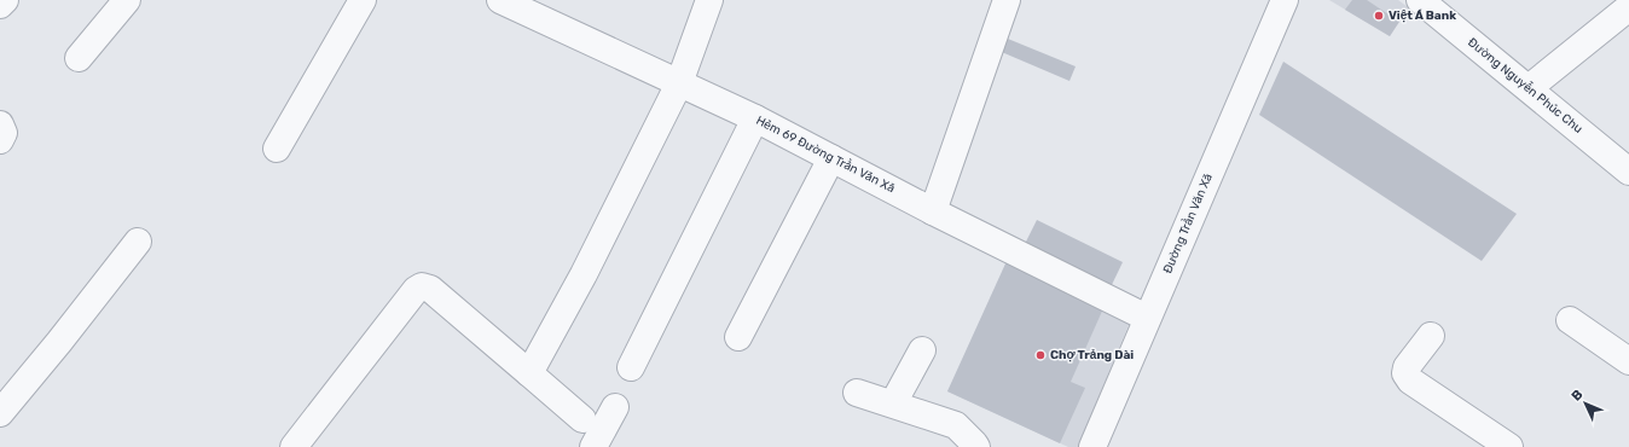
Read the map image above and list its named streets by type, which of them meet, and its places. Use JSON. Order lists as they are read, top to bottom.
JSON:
{
  "streets": {
    "street": ["Đường Nguyễn Phúc Chu", "Hẻm 69 Đường Trần Văn Xã", "Đường Trần Văn Xã"]
  },
  "crossings": [
    ["Hẻm 69 Đường Trần Văn Xã", "Đường Trần Văn Xã"]
  ],
  "places": ["Việt Á Bank", "Chợ Trảng Dài"],
  "north": "top left"
}
